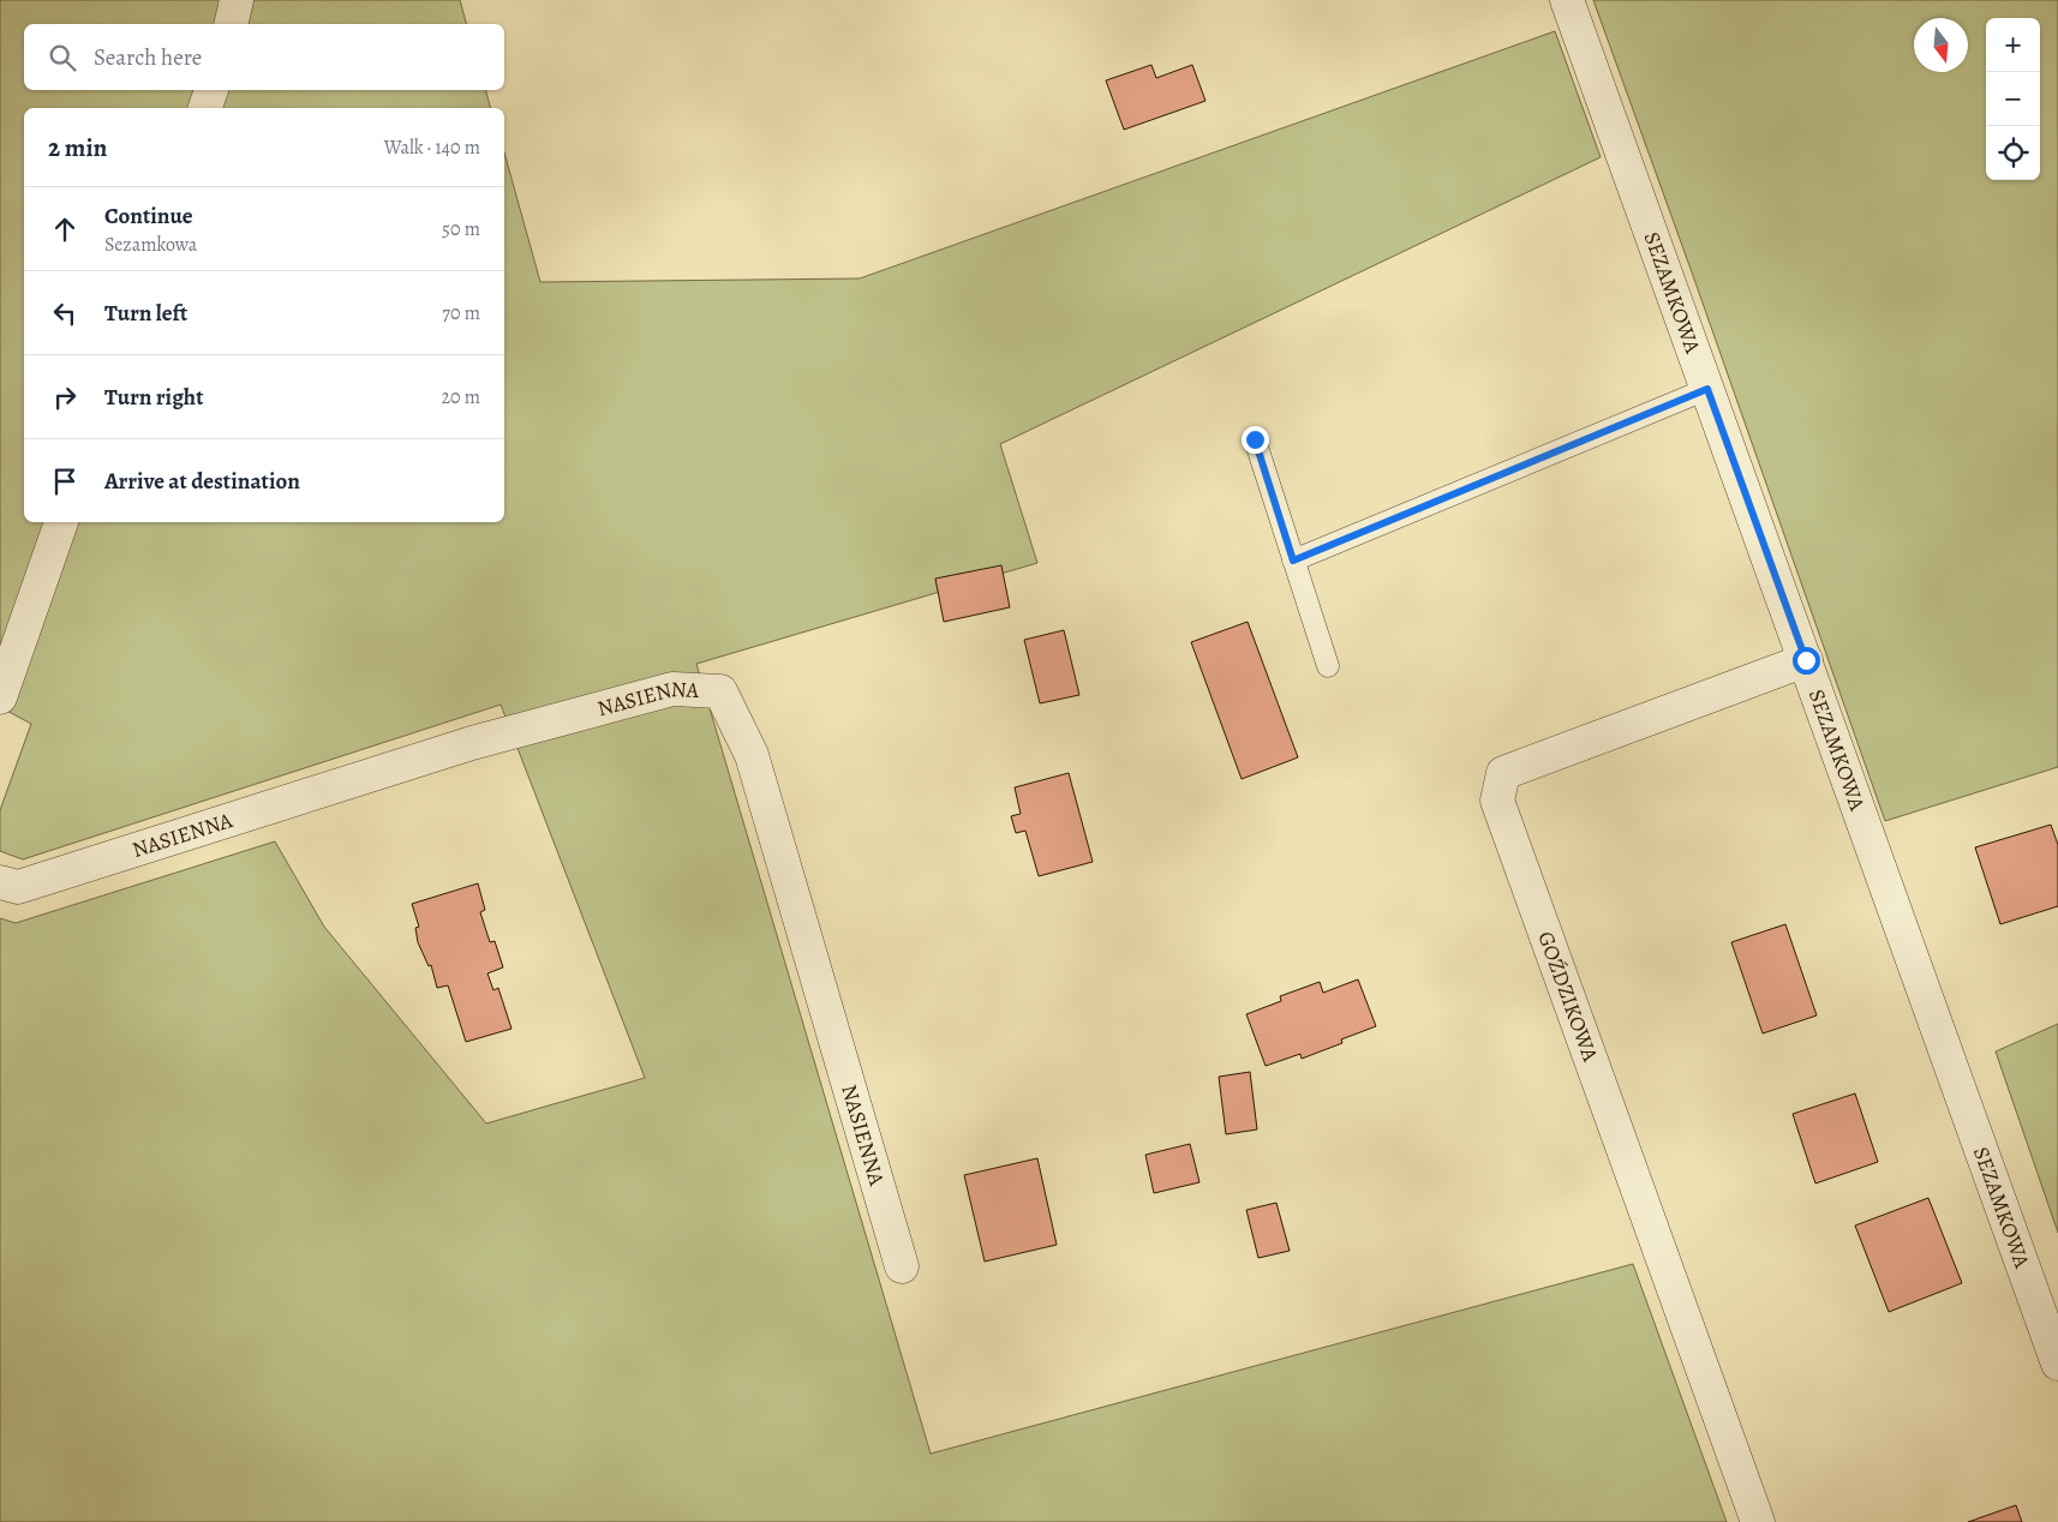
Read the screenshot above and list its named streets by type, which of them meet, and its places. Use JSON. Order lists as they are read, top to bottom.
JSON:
{
  "streets": {
    "street": ["SEZAMKOWA", "NASIENNA", "GOŹDZIKOWA"]
  },
  "crossings": [
    ["SEZAMKOWA", "GOŹDZIKOWA"]
  ],
  "north": "bottom",
  "page": {
    "map_buttons": ["+", "−"],
    "search": "Search here",
    "heading": ["2 min", "Walk · 140 m"],
    "list": [
      ["Continue", "Sezamkowa", "50 m"],
      ["Turn left", "70 m"],
      ["Turn right", "20 m"],
      "Arrive at destination"
    ]
  }
}
